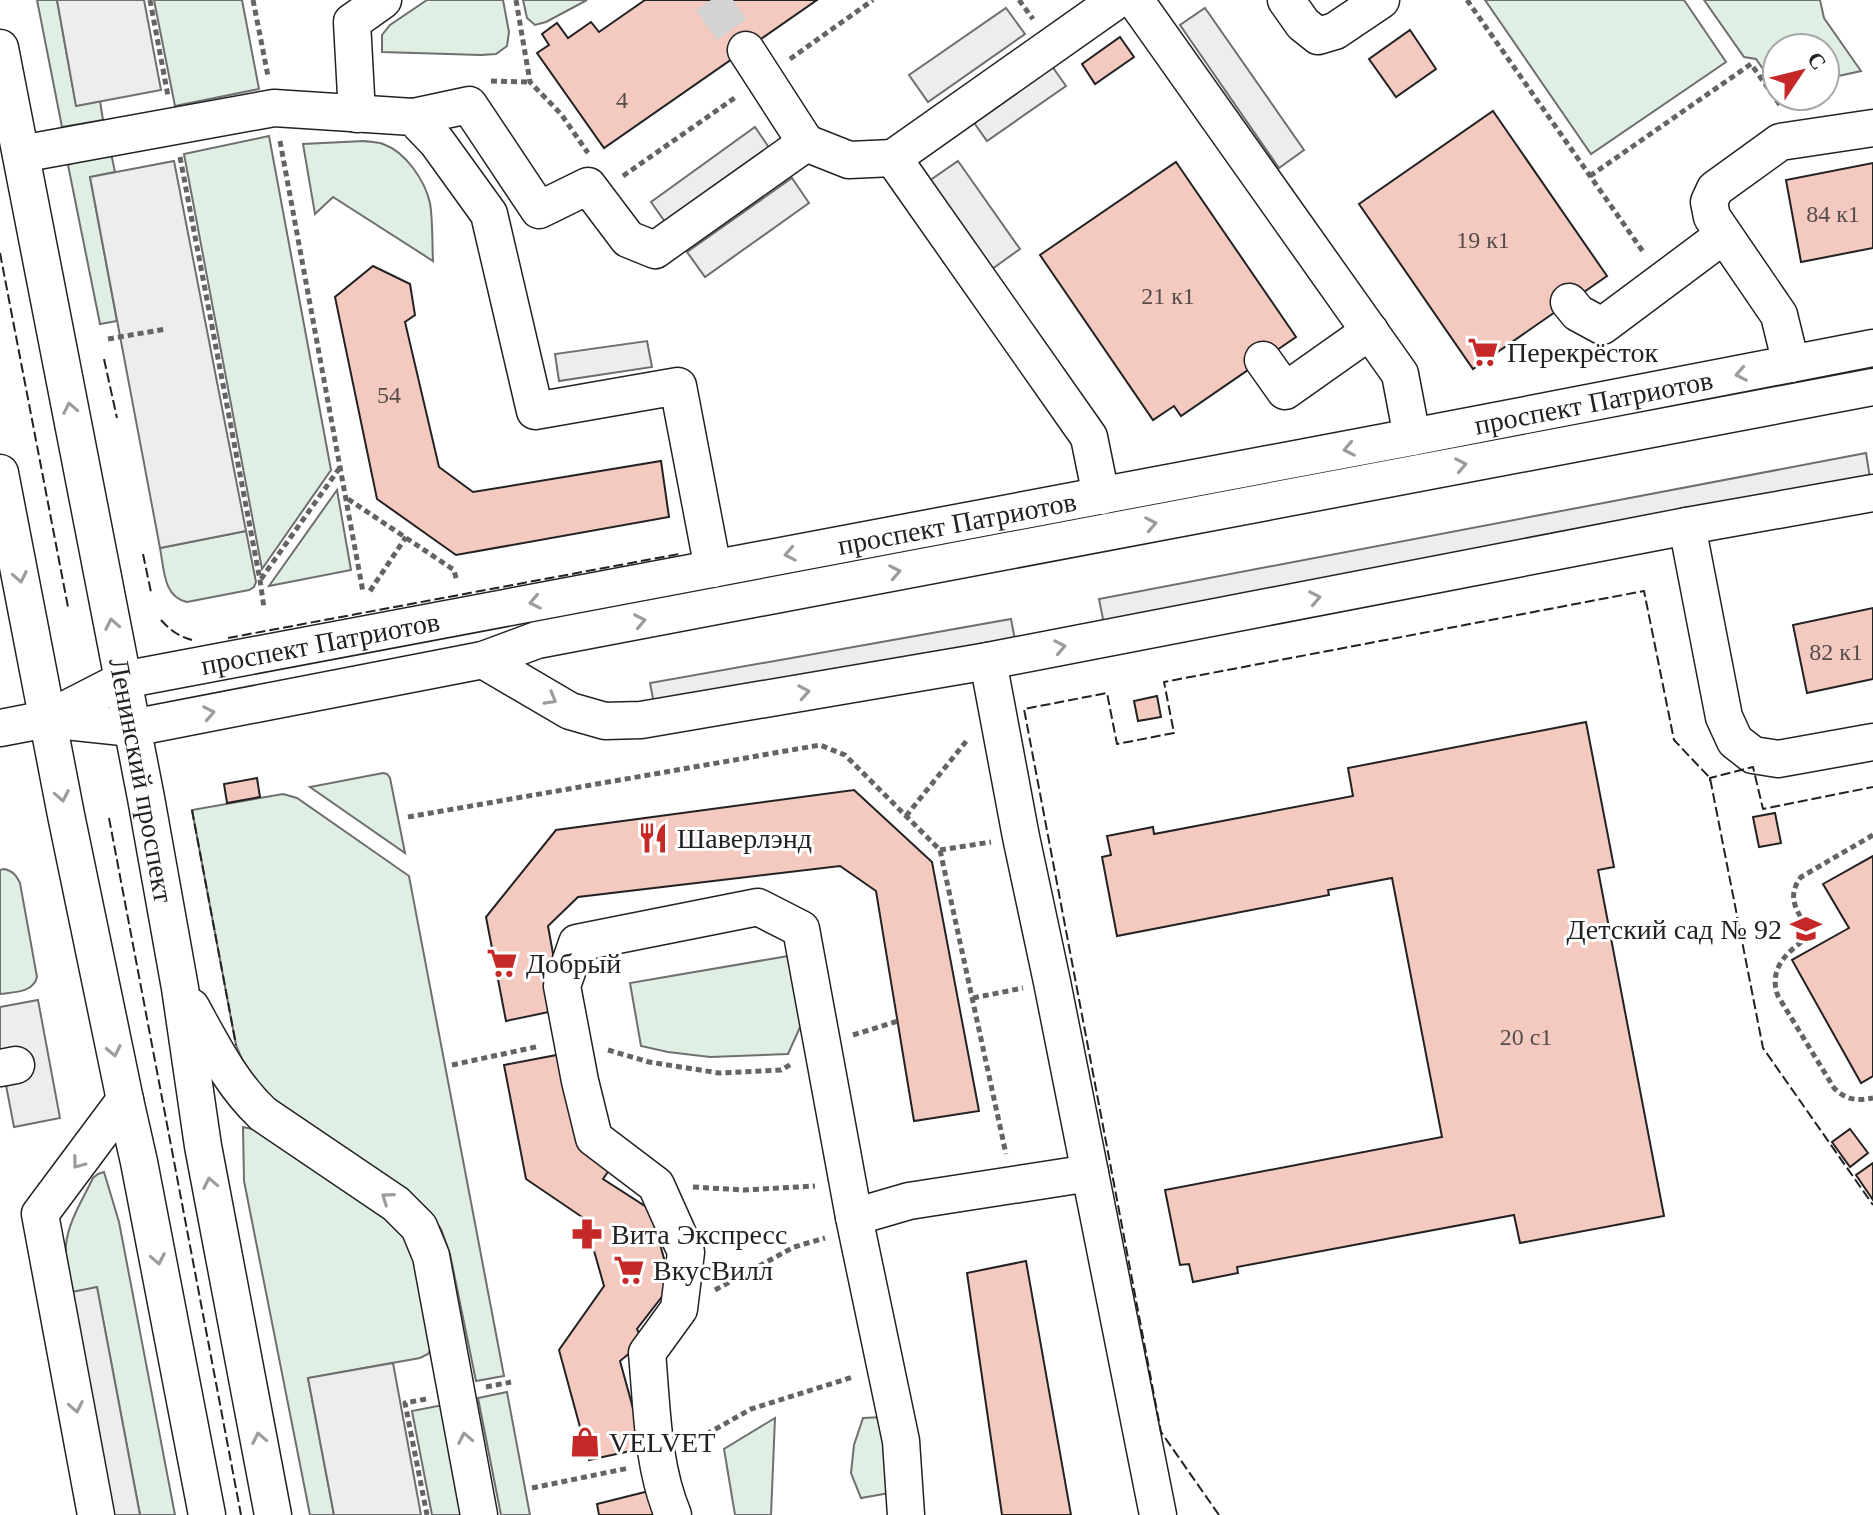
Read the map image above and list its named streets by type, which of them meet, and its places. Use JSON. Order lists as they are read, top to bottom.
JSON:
{
  "streets": {
    "street": ["проспект Патриотов", "Ленинский проспект"]
  },
  "crossings": [
    ["проспект Патриотов", "Ленинский проспект"]
  ],
  "places": {
    "supermarket": ["Перекрёсток", "Добрый", "ВкусВилл"],
    "restaurant": ["Шаверлэнд"],
    "school or university": ["Детский сад № 92"],
    "pharmacy": ["Вита Экспресс"],
    "shop": ["VELVET"]
  },
  "house_numbers": [
    "4",
    "84 к1",
    "19 к1",
    "21 к1",
    "54",
    "82 к1",
    "20 с1"
  ],
  "north": "top right"
}
